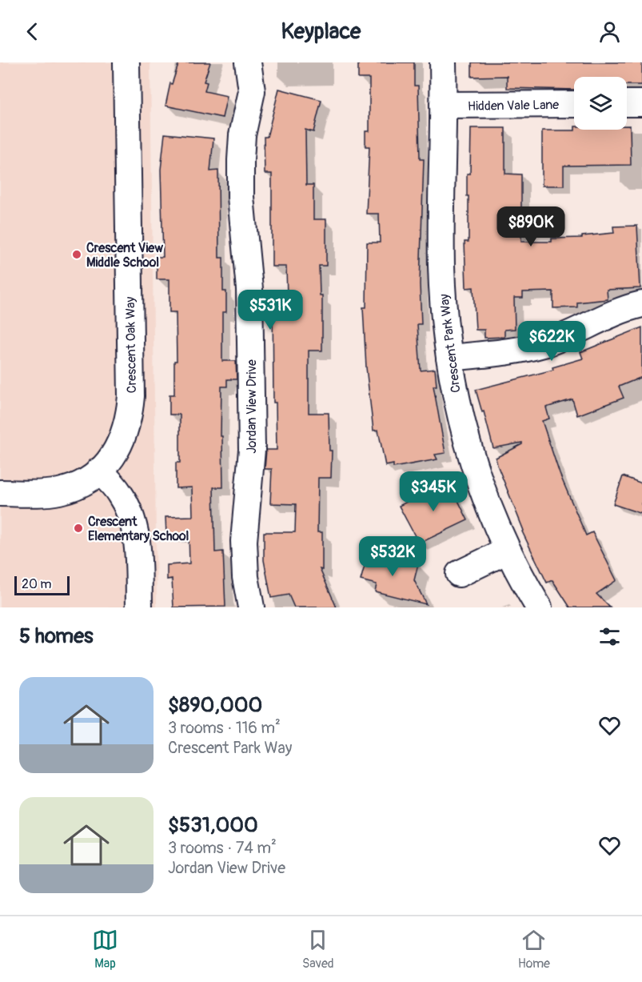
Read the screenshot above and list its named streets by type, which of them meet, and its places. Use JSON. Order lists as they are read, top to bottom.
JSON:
{
  "streets": {
    "street": [
      "Hidden Vale Lane",
      "Crescent Park Way",
      "Crescent Oak Way",
      "Jordan View Drive"
    ]
  },
  "crossings": [
    ["Hidden Vale Lane", "Crescent Park Way"]
  ],
  "places": ["Crescent View Middle School", "Crescent Elementary School"],
  "scale_bar": "20 m",
  "page": {
    "header": "Keyplace",
    "price": [
      "$890K",
      "$531K",
      "$622K",
      "$345K",
      "$532K"
    ],
    "scale": "20 m",
    "heading": "5 homes",
    "list": [
      {
        "name": "$890,000",
        "note": "3 rooms · 116 m² · Crescent Park Way"
      },
      {
        "name": "$531,000",
        "note": "3 rooms · 74 m² · Jordan View Drive"
      }
    ],
    "tabs": ["Map", "Saved", "Home"]
  }
}
